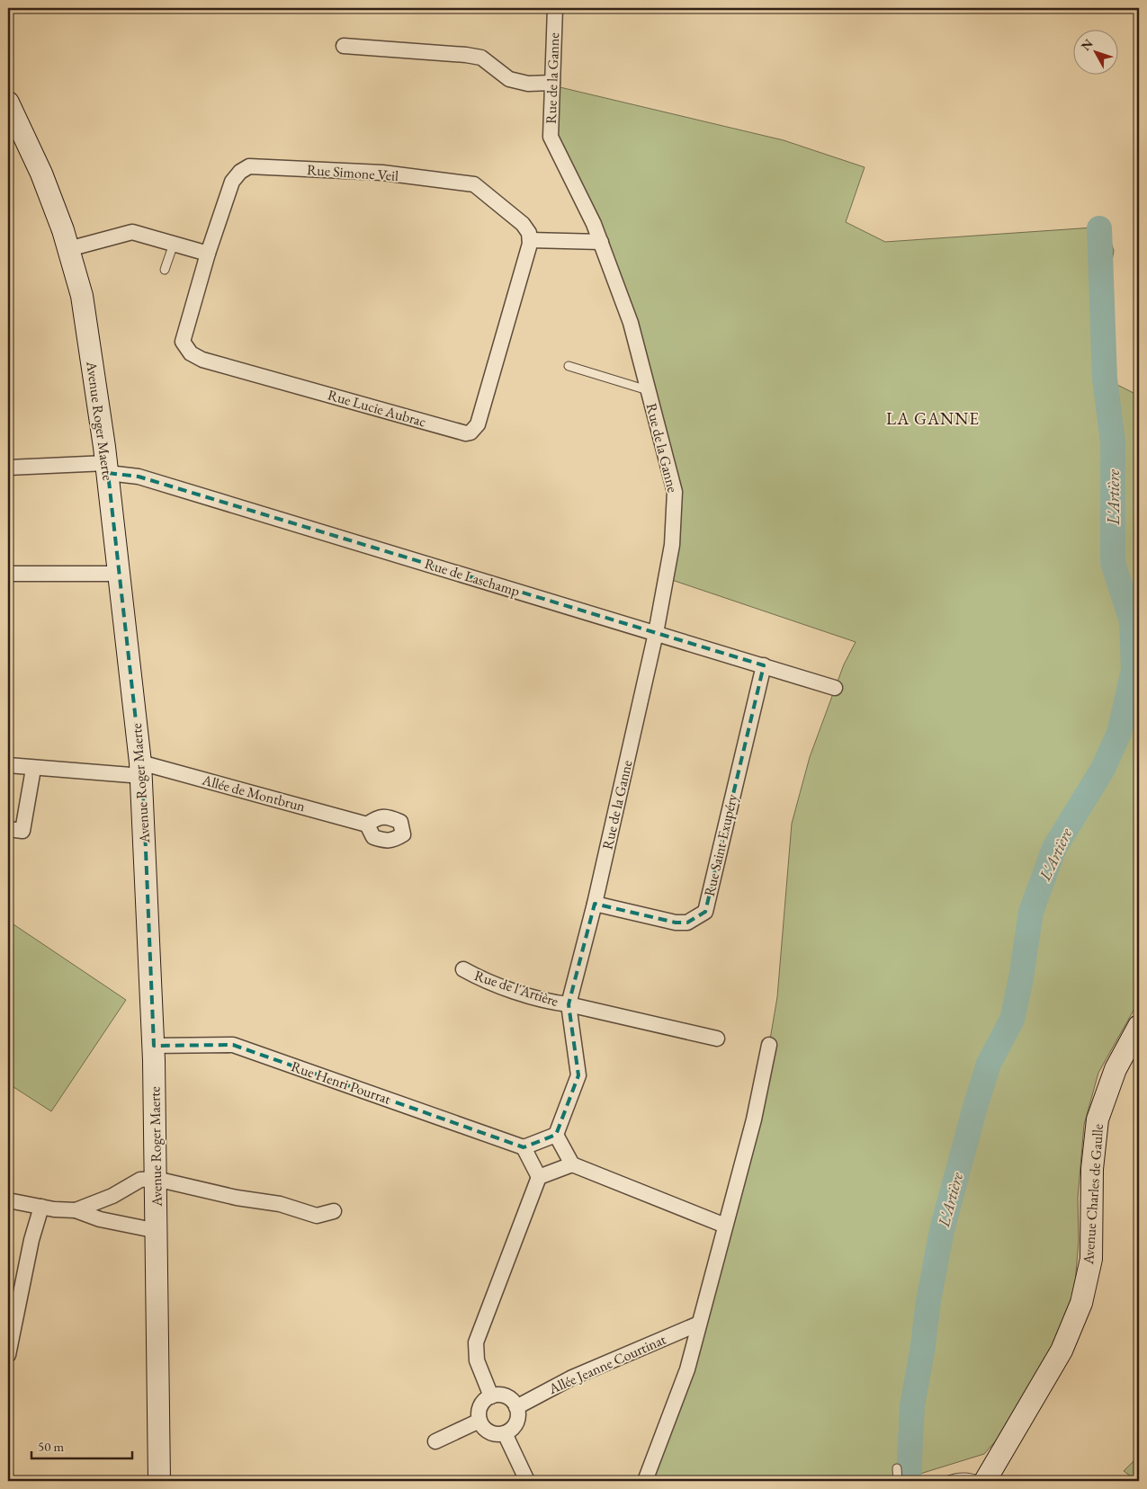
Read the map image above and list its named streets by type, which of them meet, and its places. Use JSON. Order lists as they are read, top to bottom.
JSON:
{
  "streets": {
    "main road": ["Avenue Roger Maerte", "Avenue Charles de Gaulle"],
    "street": [
      "Rue de la Ganne",
      "Rue Simone Veil",
      "Rue Lucie Aubrac",
      "Rue de Laschamp",
      "Allée de Montbrun",
      "Rue Saint-Exupéry",
      "Rue de l'Artière",
      "Rue Henri Pourrat",
      "Allée Jeanne Courtinat"
    ]
  },
  "crossings": [
    ["Rue de la Ganne", "Rue de Laschamp"],
    ["Rue de la Ganne", "Rue Saint-Exupéry"],
    ["Rue de la Ganne", "Rue de l'Artière"],
    ["Rue Simone Veil", "Rue Lucie Aubrac"],
    ["Avenue Roger Maerte", "Rue de Laschamp"],
    ["Avenue Roger Maerte", "Allée de Montbrun"],
    ["Avenue Roger Maerte", "Rue Henri Pourrat"],
    ["Rue de Laschamp", "Rue Saint-Exupéry"]
  ],
  "districts": ["LA GANNE"],
  "water": ["L'Artière"],
  "scale_bar": "50 m",
  "north": "top left"
}
